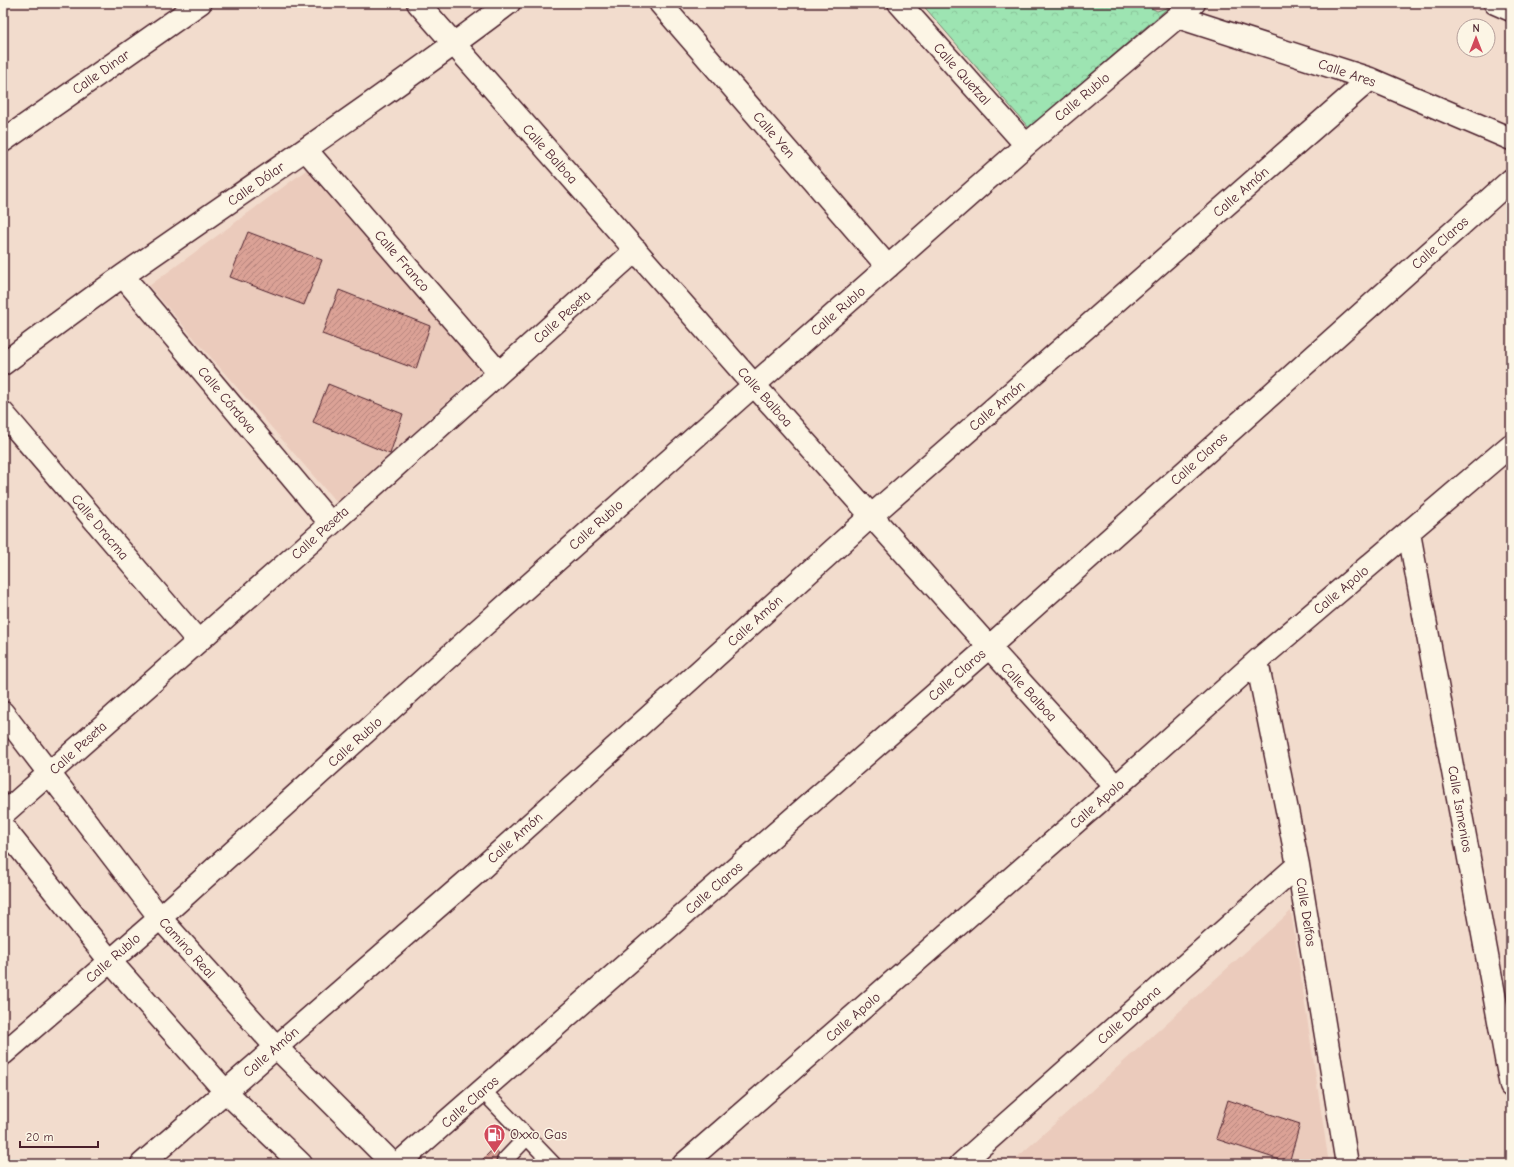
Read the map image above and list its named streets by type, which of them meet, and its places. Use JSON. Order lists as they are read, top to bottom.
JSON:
{
  "streets": {
    "street": [
      "Calle Dinar",
      "Calle Ares",
      "Calle Quetzal",
      "Calle Rublo",
      "Calle Yen",
      "Calle Balboa",
      "Calle Dólar",
      "Calle Amón",
      "Calle Claros",
      "Calle Franco",
      "Calle Peseta",
      "Calle Córdova",
      "Calle Dracma",
      "Calle Apolo",
      "Calle Ismenios",
      "Calle Delfos",
      "Camino Real",
      "Calle Dodona"
    ]
  },
  "crossings": [
    ["Calle Ares", "Calle Rublo"],
    ["Calle Ares", "Calle Amón"],
    ["Calle Quetzal", "Calle Rublo"],
    ["Calle Rublo", "Calle Yen"],
    ["Calle Rublo", "Calle Balboa"],
    ["Calle Rublo", "Camino Real"],
    ["Calle Balboa", "Calle Dólar"],
    ["Calle Balboa", "Calle Amón"],
    ["Calle Balboa", "Calle Claros"],
    ["Calle Balboa", "Calle Peseta"],
    ["Calle Balboa", "Calle Apolo"],
    ["Calle Dólar", "Calle Franco"],
    ["Calle Dólar", "Calle Córdova"],
    ["Calle Amón", "Camino Real"],
    ["Calle Franco", "Calle Peseta"],
    ["Calle Peseta", "Calle Córdova"],
    ["Calle Peseta", "Calle Dracma"],
    ["Calle Peseta", "Camino Real"],
    ["Calle Apolo", "Calle Ismenios"],
    ["Calle Apolo", "Calle Delfos"],
    ["Calle Delfos", "Calle Dodona"]
  ],
  "places": {
    "fuel station": ["Oxxo Gas"]
  },
  "scale_bar": "20 m",
  "north": "top"
}
